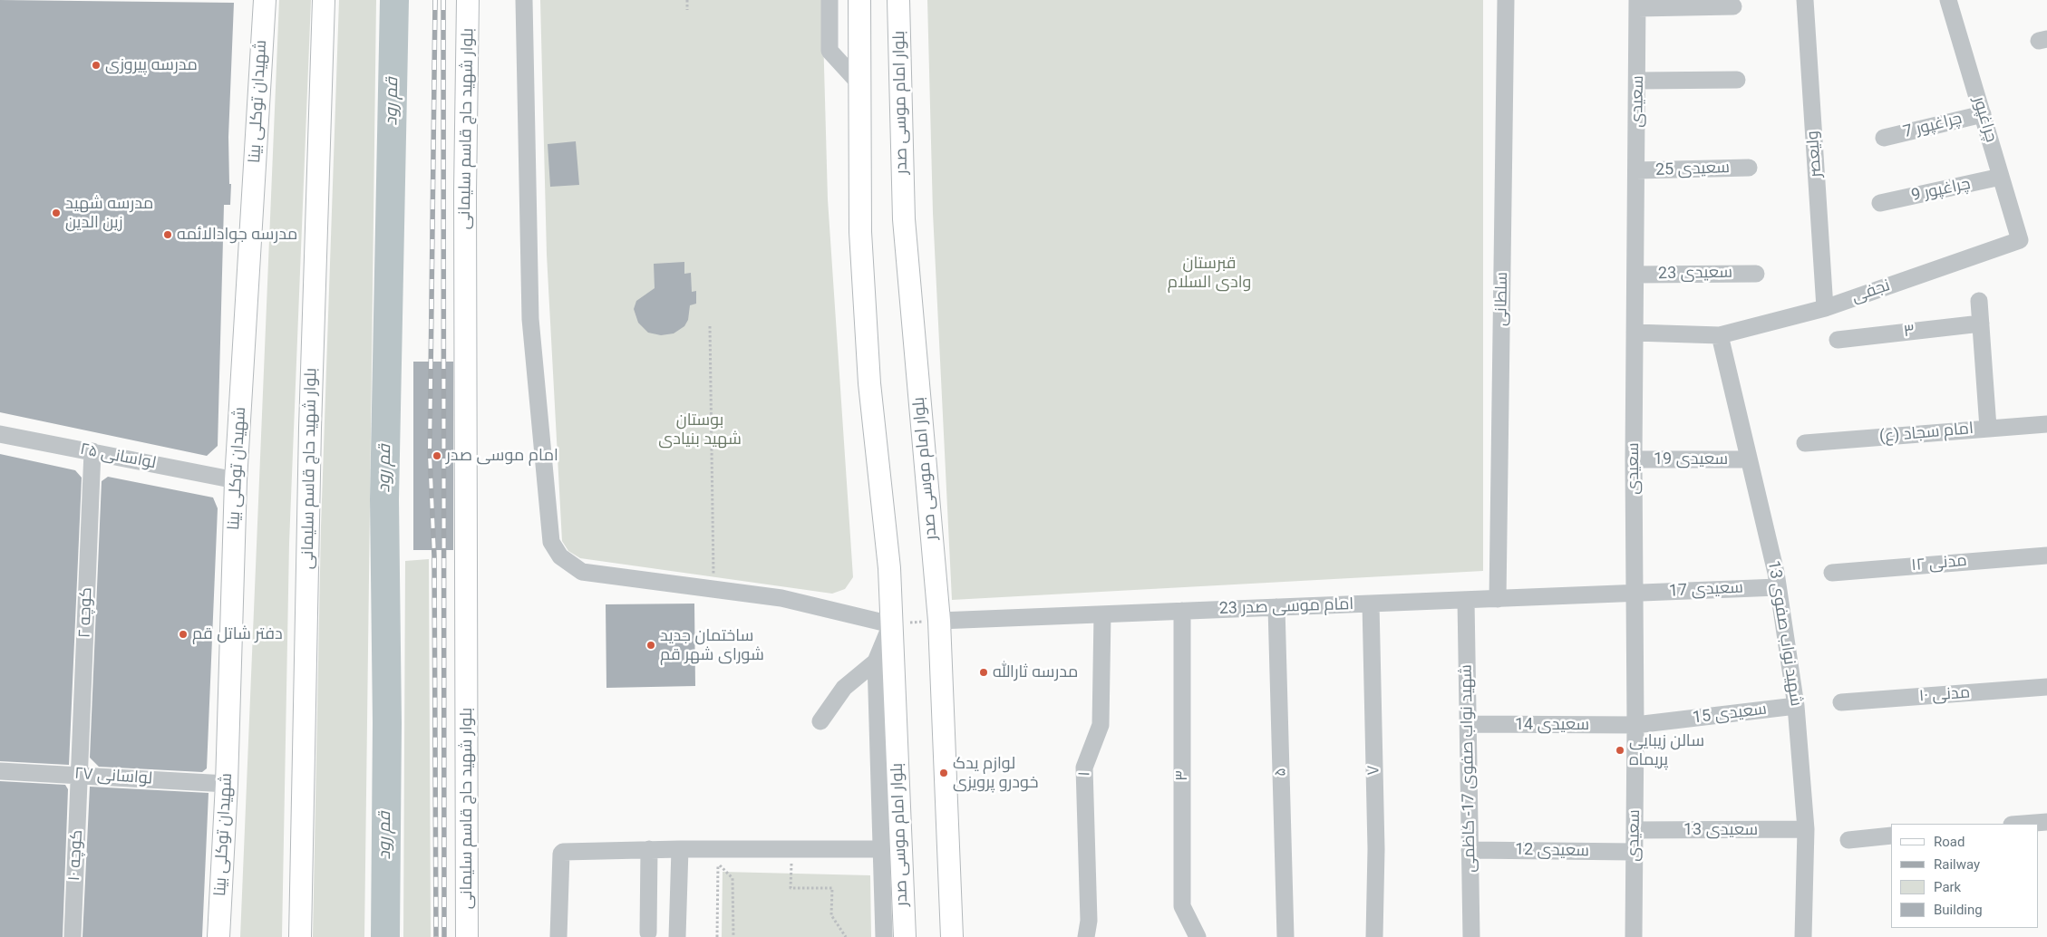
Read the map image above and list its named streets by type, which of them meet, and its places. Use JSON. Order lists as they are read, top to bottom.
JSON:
{
  "streets": {
    "main road": ["شهیدان توکلی بینا", "بلوار امام موسی صدر", "بلوار شهید حاج قاسم سلیمانی"],
    "street": [
      "سعیدی",
      "چراغپور",
      "چراغپور 7",
      "ولیعصر",
      "سعیدی 25",
      "چراغپور 9",
      "سعیدی 23",
      "نجفی",
      "سلطانی",
      "۳",
      "امام سجاد (ع)",
      "لواسانی ۲۵",
      "سعیدی 19",
      "مدنی ۱۲",
      "سعیدی 17",
      "امام موسی صدر 23",
      "کوچه ۲",
      "شهید نواب صفوی 13",
      "مدنی ۱۰",
      "سعیدی 15",
      "سعیدی 14",
      "شهید نواب صفوی 17- کاظمی",
      "۷",
      "۵",
      "۱",
      "لواسانی ۲۷",
      "سعیدی 13",
      "سعیدی 12",
      "کوچه ۱۰"
    ]
  },
  "crossings": [
    ["شهیدان توکلی بینا", "لواسانی ۲۵"],
    ["شهیدان توکلی بینا", "لواسانی ۲۷"],
    ["سعیدی", "سعیدی 25"],
    ["سعیدی", "سعیدی 23"],
    ["سعیدی", "نجفی"],
    ["سعیدی", "سعیدی 19"],
    ["سعیدی", "سعیدی 17"],
    ["سعیدی", "امام موسی صدر 23"],
    ["سعیدی", "سعیدی 15"],
    ["سعیدی", "سعیدی 14"],
    ["سعیدی", "سعیدی 13"],
    ["سعیدی", "سعیدی 12"],
    ["بلوار امام موسی صدر", "امام موسی صدر 23"],
    ["چراغپور", "چراغپور 7"],
    ["چراغپور", "چراغپور 9"],
    ["چراغپور", "نجفی"],
    ["ولیعصر", "نجفی"],
    ["نجفی", "شهید نواب صفوی 13"],
    ["سلطانی", "امام موسی صدر 23"],
    ["۳", "امام موسی صدر 23"],
    ["لواسانی ۲۵", "کوچه ۲"],
    ["سعیدی 19", "شهید نواب صفوی 13"],
    ["سعیدی 17", "امام موسی صدر 23"],
    ["سعیدی 17", "شهید نواب صفوی 13"],
    ["امام موسی صدر 23", "شهید نواب صفوی 17- کاظمی"],
    ["امام موسی صدر 23", "۷"],
    ["امام موسی صدر 23", "۵"],
    ["امام موسی صدر 23", "۱"],
    ["کوچه ۲", "لواسانی ۲۷"],
    ["کوچه ۲", "کوچه ۱۰"],
    ["شهید نواب صفوی 13", "سعیدی 15"],
    ["شهید نواب صفوی 13", "سعیدی 13"],
    ["سعیدی 15", "سعیدی 14"],
    ["سعیدی 14", "شهید نواب صفوی 17- کاظمی"],
    ["شهید نواب صفوی 17- کاظمی", "سعیدی 12"],
    ["لواسانی ۲۷", "کوچه ۱۰"]
  ],
  "water": ["قم رود"],
  "parks": ["قبرستان وادی السلام", "بوستان شهید بنیادی"],
  "places": [
    "مدرسه پیروزی",
    "مدرسه شهید زین الدین",
    "مدرسه جوادالائمه",
    "امام موسی صدر",
    "دفتر شاتل قم",
    "ساختمان جدید شورای شهر قم",
    "مدرسه ثارالله",
    "سالن زیبایی پریماه",
    "لوازم یدک خودرو پرویزی"
  ],
  "legend": [
    "Road",
    "Railway",
    "Park",
    "Building"
  ]
}
